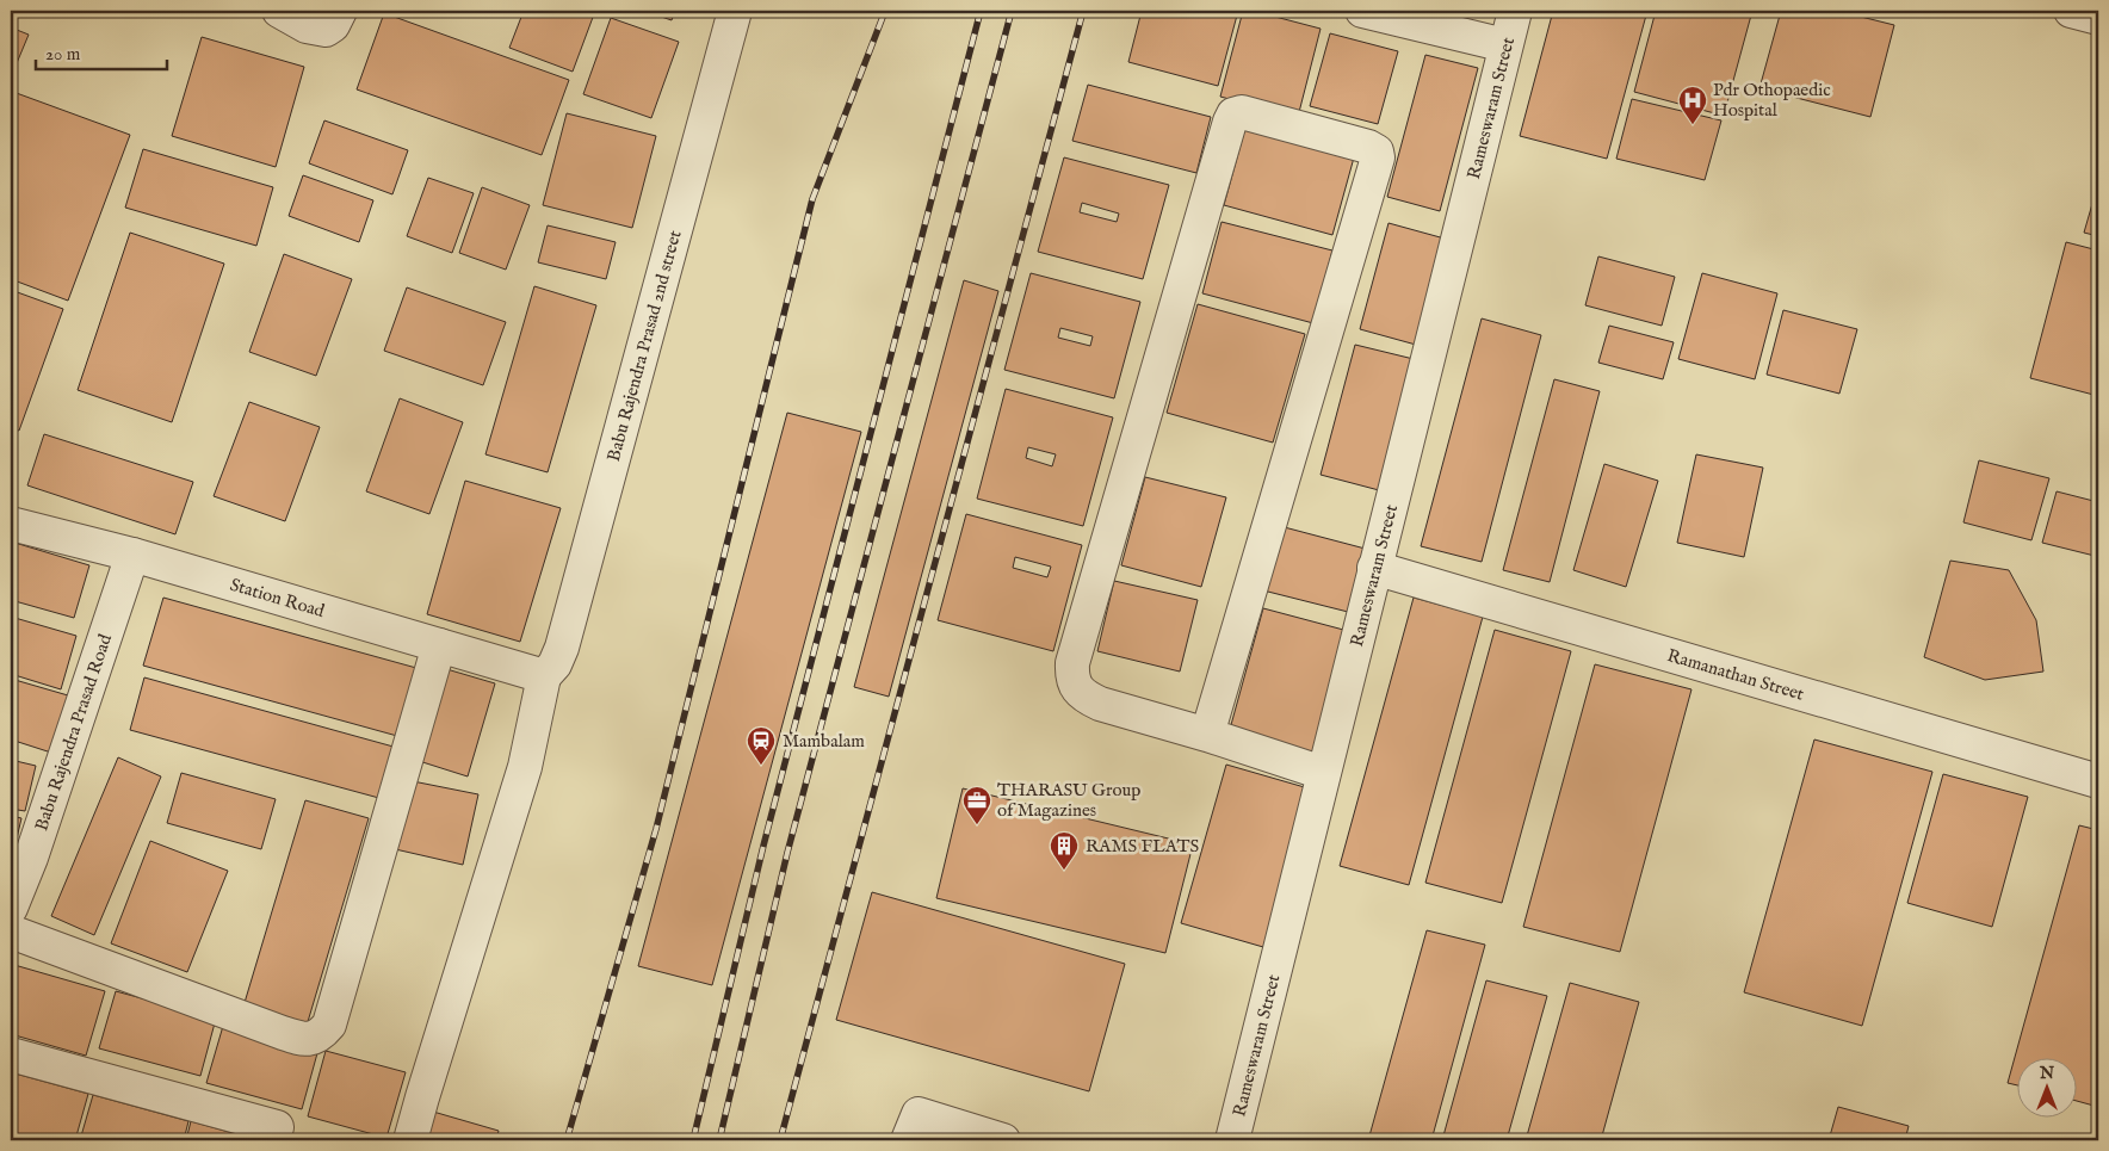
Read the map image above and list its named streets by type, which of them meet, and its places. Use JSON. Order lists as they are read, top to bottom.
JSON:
{
  "streets": {
    "street": [
      "Rameswaram Street",
      "Babu Rajendra Prasad 2nd street",
      "Station Road",
      "Ramanathan Street",
      "Babu Rajendra Prasad Road"
    ]
  },
  "crossings": [
    ["Rameswaram Street", "Ramanathan Street"],
    ["Babu Rajendra Prasad 2nd street", "Station Road"],
    ["Station Road", "Babu Rajendra Prasad Road"]
  ],
  "places": {
    "hospital": ["Pdr Othopaedic Hospital"],
    "station": ["Mambalam"],
    "office": ["THARASU Group of Magazines"],
    "building": ["RAMS FLATS"]
  },
  "scale_bar": "20 m",
  "north": "top"
}
